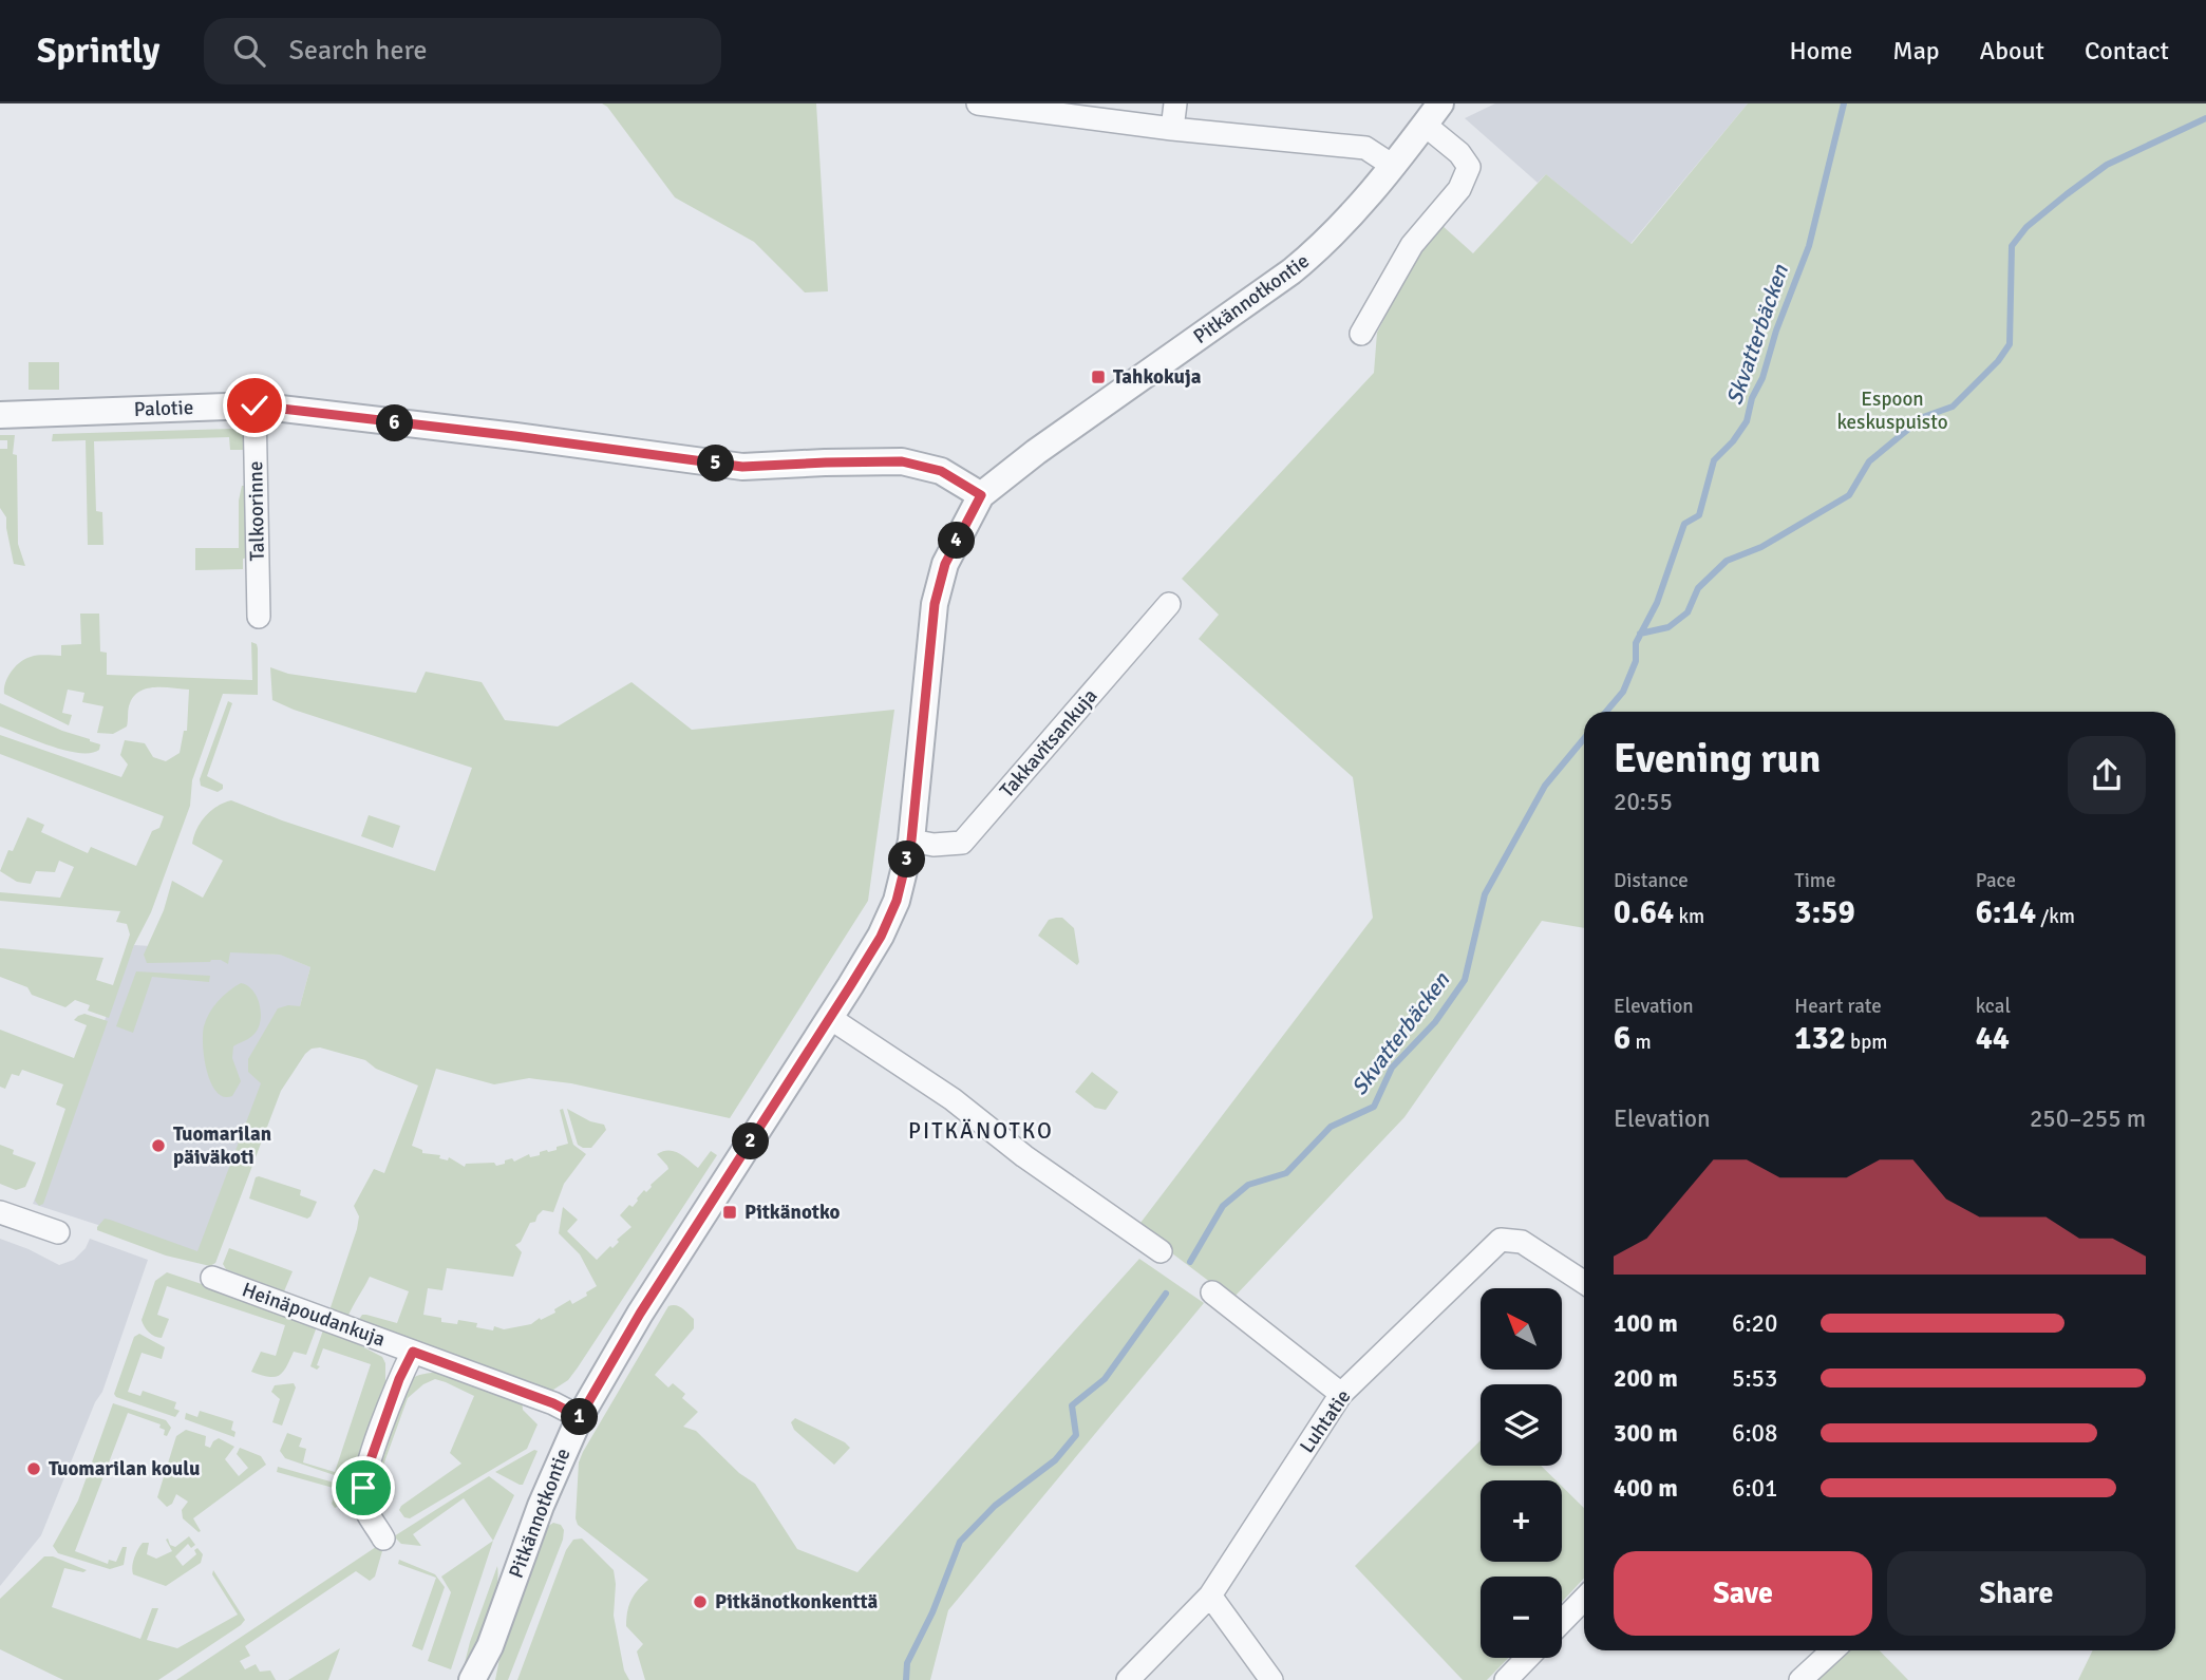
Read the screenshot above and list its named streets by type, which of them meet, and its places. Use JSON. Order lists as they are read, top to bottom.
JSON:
{
  "streets": {
    "street": [
      "Pitkännotkontie",
      "Palotie",
      "Talkoorinne",
      "Takkavitsankuja",
      "Heinäpoudankuja",
      "Luhtatie"
    ]
  },
  "crossings": [
    ["Pitkännotkontie", "Palotie"],
    ["Pitkännotkontie", "Takkavitsankuja"],
    ["Pitkännotkontie", "Heinäpoudankuja"],
    ["Palotie", "Talkoorinne"]
  ],
  "districts": ["PITKÄNOTKO"],
  "water": ["Skvatterbäcken"],
  "parks": ["Espoon keskuspuisto"],
  "places": {
    "transit": ["Tahkokuja", "Pitkänotko"],
    "other": ["Tuomarilan päiväkoti", "Tuomarilan koulu", "Pitkänotkonkenttä"]
  },
  "north": "top left",
  "page": {
    "header": "Sprintly",
    "search": "Search here",
    "nav": [
      "Home",
      "Map",
      "About",
      "Contact"
    ],
    "pins": [
      "6",
      "5",
      "4",
      "3",
      "2",
      "1"
    ],
    "heading": ["Evening run", "20:55"],
    "stats": [
      ["Distance", "0.64 km"],
      ["Time", "3:59"],
      ["Pace", "6:14 /km"],
      ["Elevation", "6 m"],
      ["Heart rate", "132 bpm"],
      ["kcal", "44"]
    ],
    "chart": ["Elevation", "250–255 m"],
    "map_buttons": ["+", "−"],
    "list": [
      {
        "name": "100 m",
        "note": "6:20"
      },
      {
        "name": "200 m",
        "note": "5:53"
      },
      {
        "name": "300 m",
        "note": "6:08"
      },
      {
        "name": "400 m",
        "note": "6:01"
      }
    ],
    "buttons": ["Save", "Share"]
  }
}
